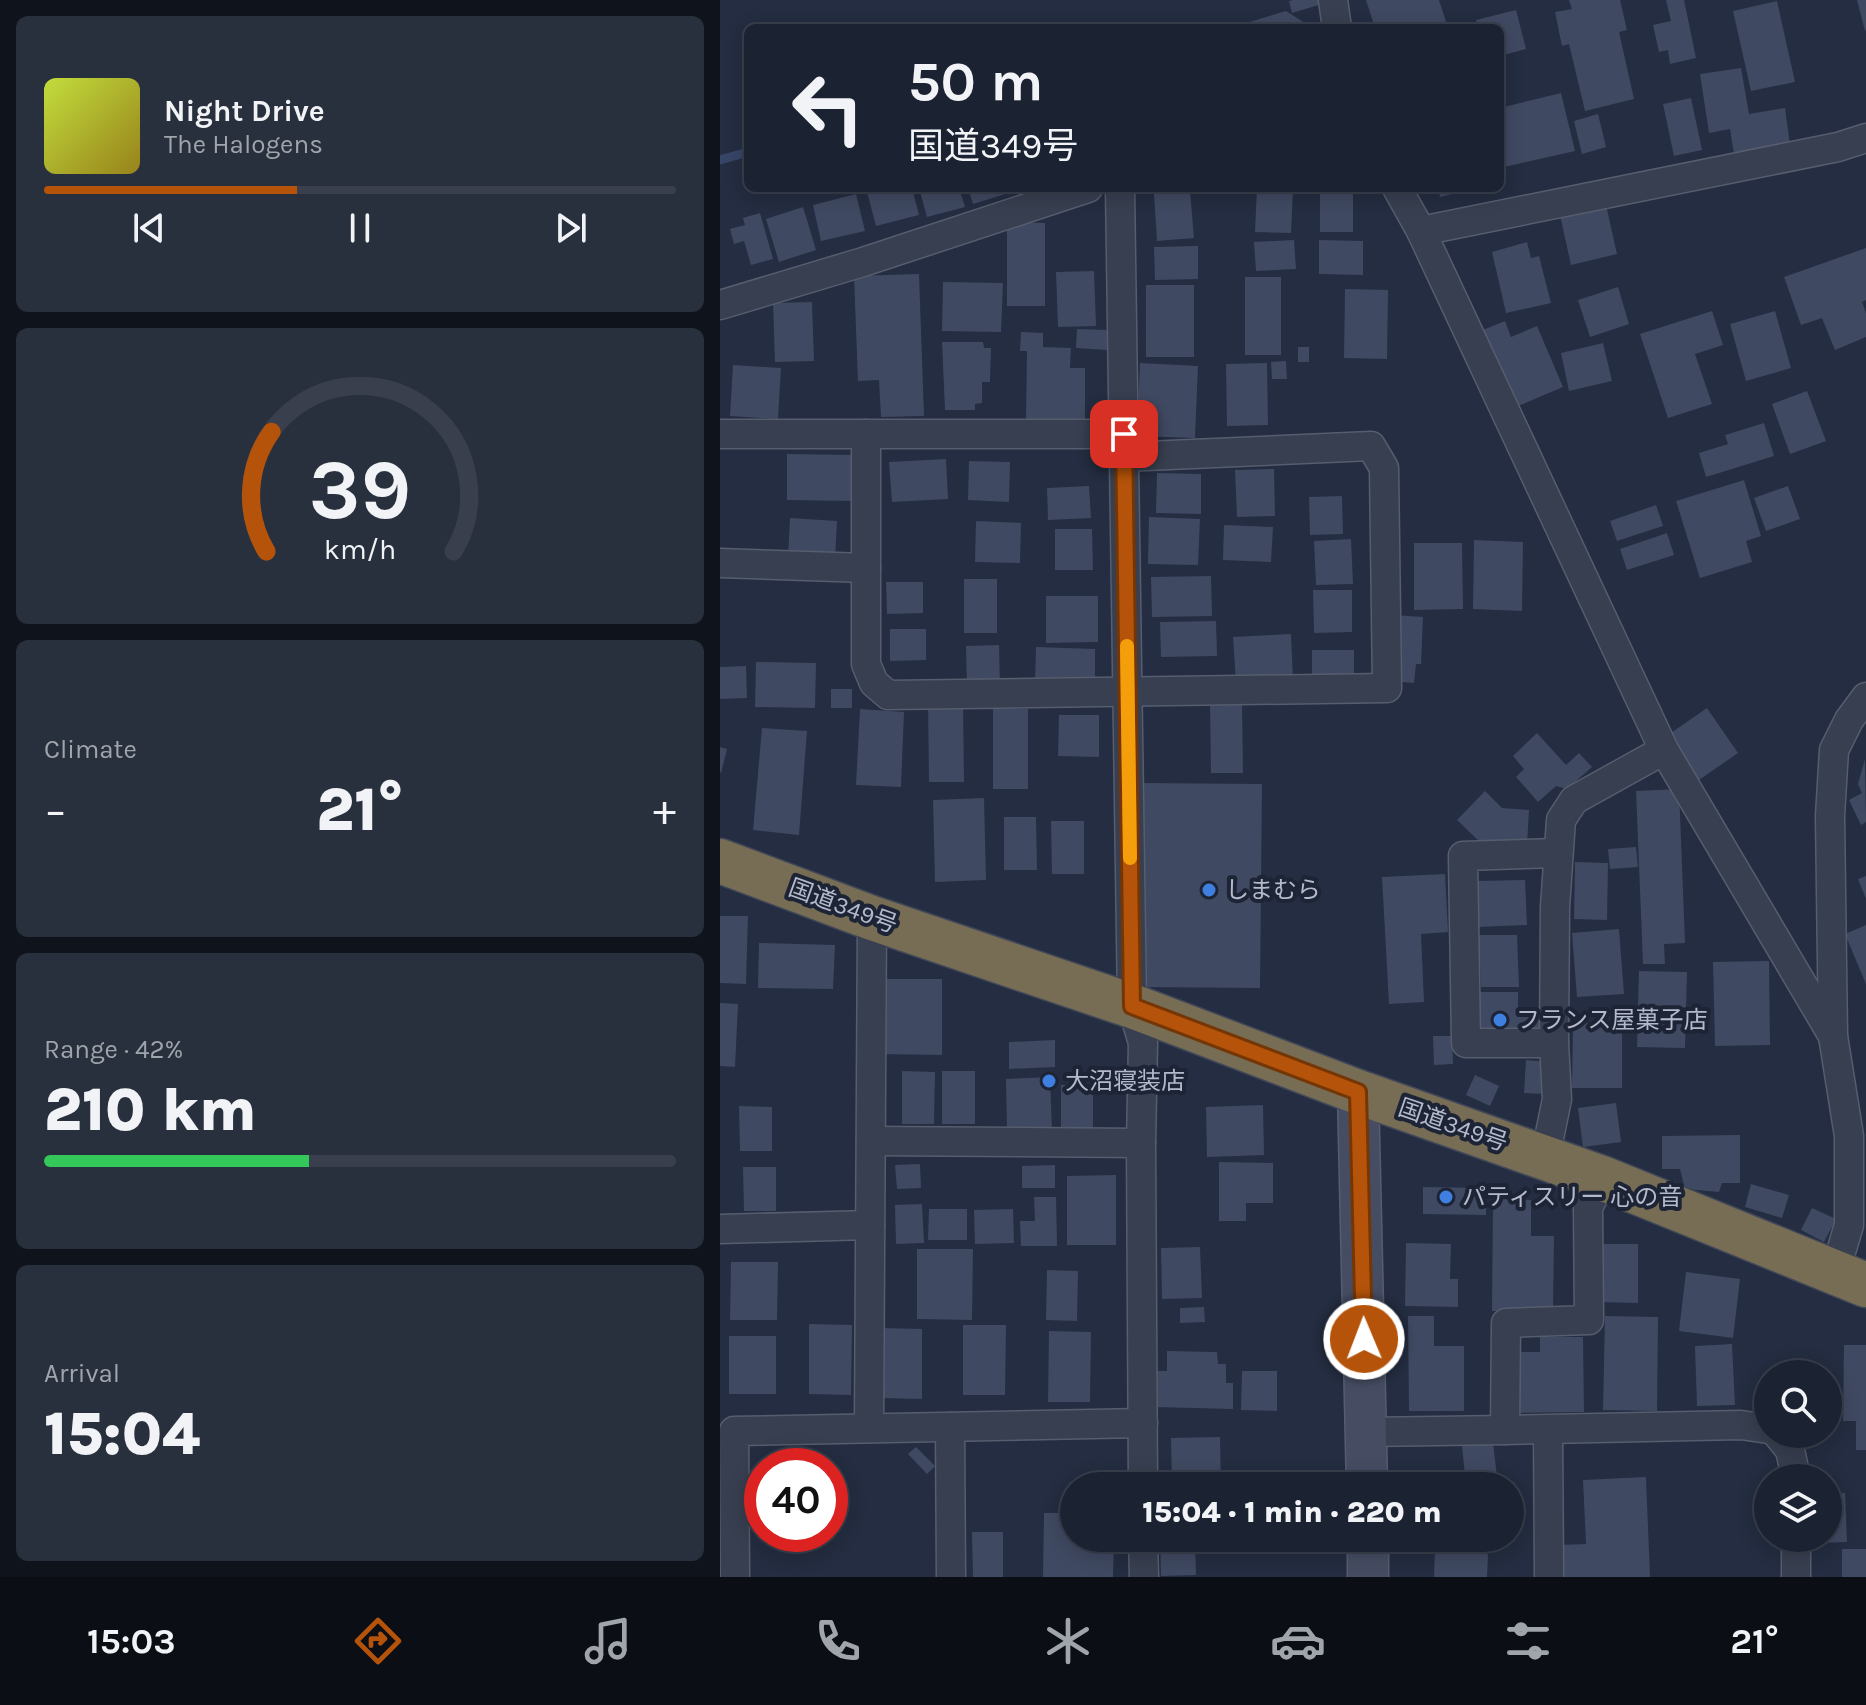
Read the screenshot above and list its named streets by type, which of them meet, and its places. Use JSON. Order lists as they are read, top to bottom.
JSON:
{
  "streets": {
    "highway": ["国道349号"]
  },
  "places": [
    "しまむら",
    "フランス屋菓子店",
    "大沼寝装店",
    "パティスリー 心の音"
  ],
  "page": {
    "turn": ["50 m", "国道349号"],
    "song": ["Night Drive", "The Halogens"],
    "tile": [
      "Climate",
      ["Range · 42%", "210 km"],
      ["Arrival", "15:04"]
    ],
    "heat": ["−", "21°", "+"],
    "limit": "40",
    "trip": "15:04 · 1 min · 220 m",
    "tabs": ["15:03", "21°"],
    "gauge": ["39", "km/h"]
  }
}
